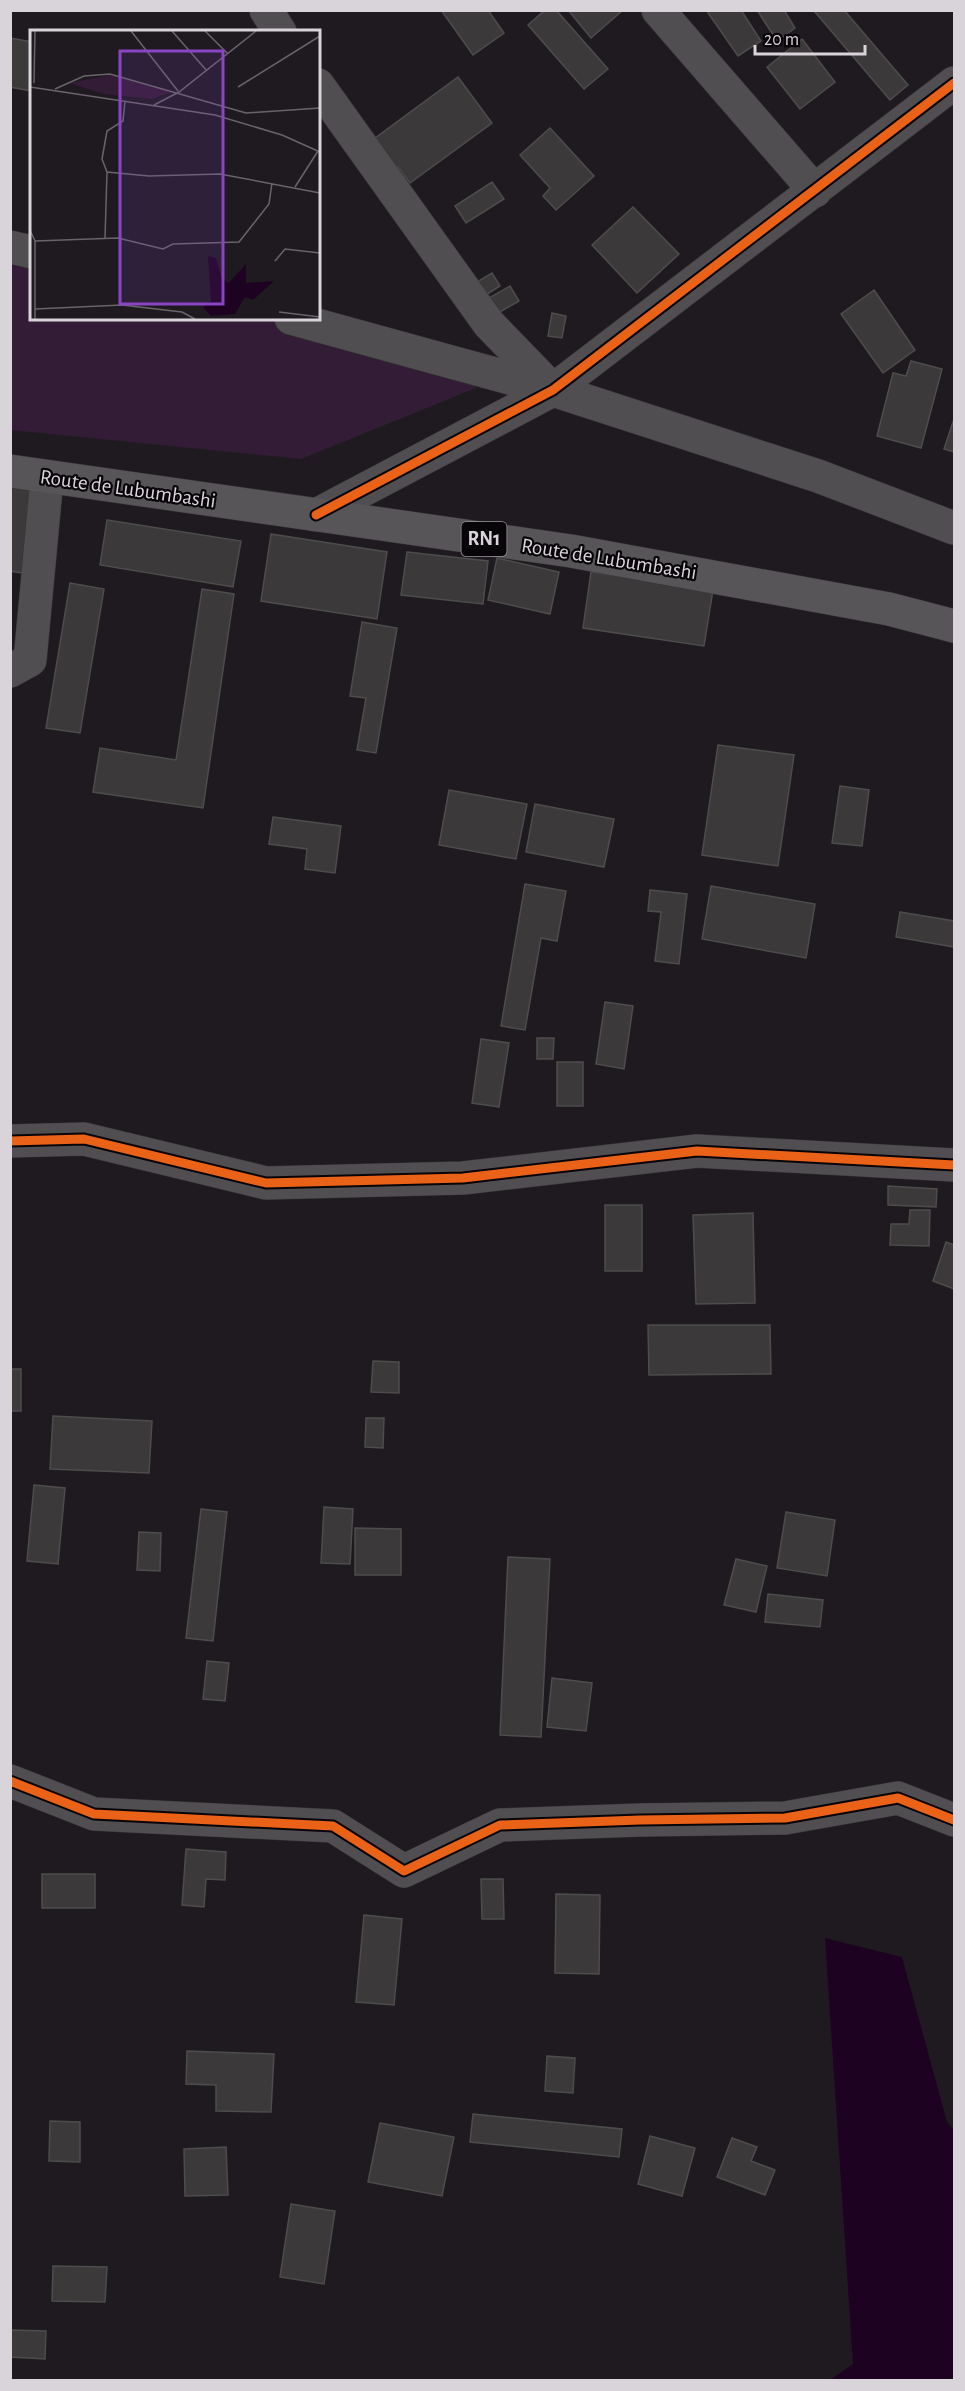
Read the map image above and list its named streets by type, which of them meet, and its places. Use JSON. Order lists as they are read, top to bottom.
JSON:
{
  "streets": {
    "highway": ["Route de Lubumbashi", "RN1"]
  },
  "scale_bar": "20 m"
}
